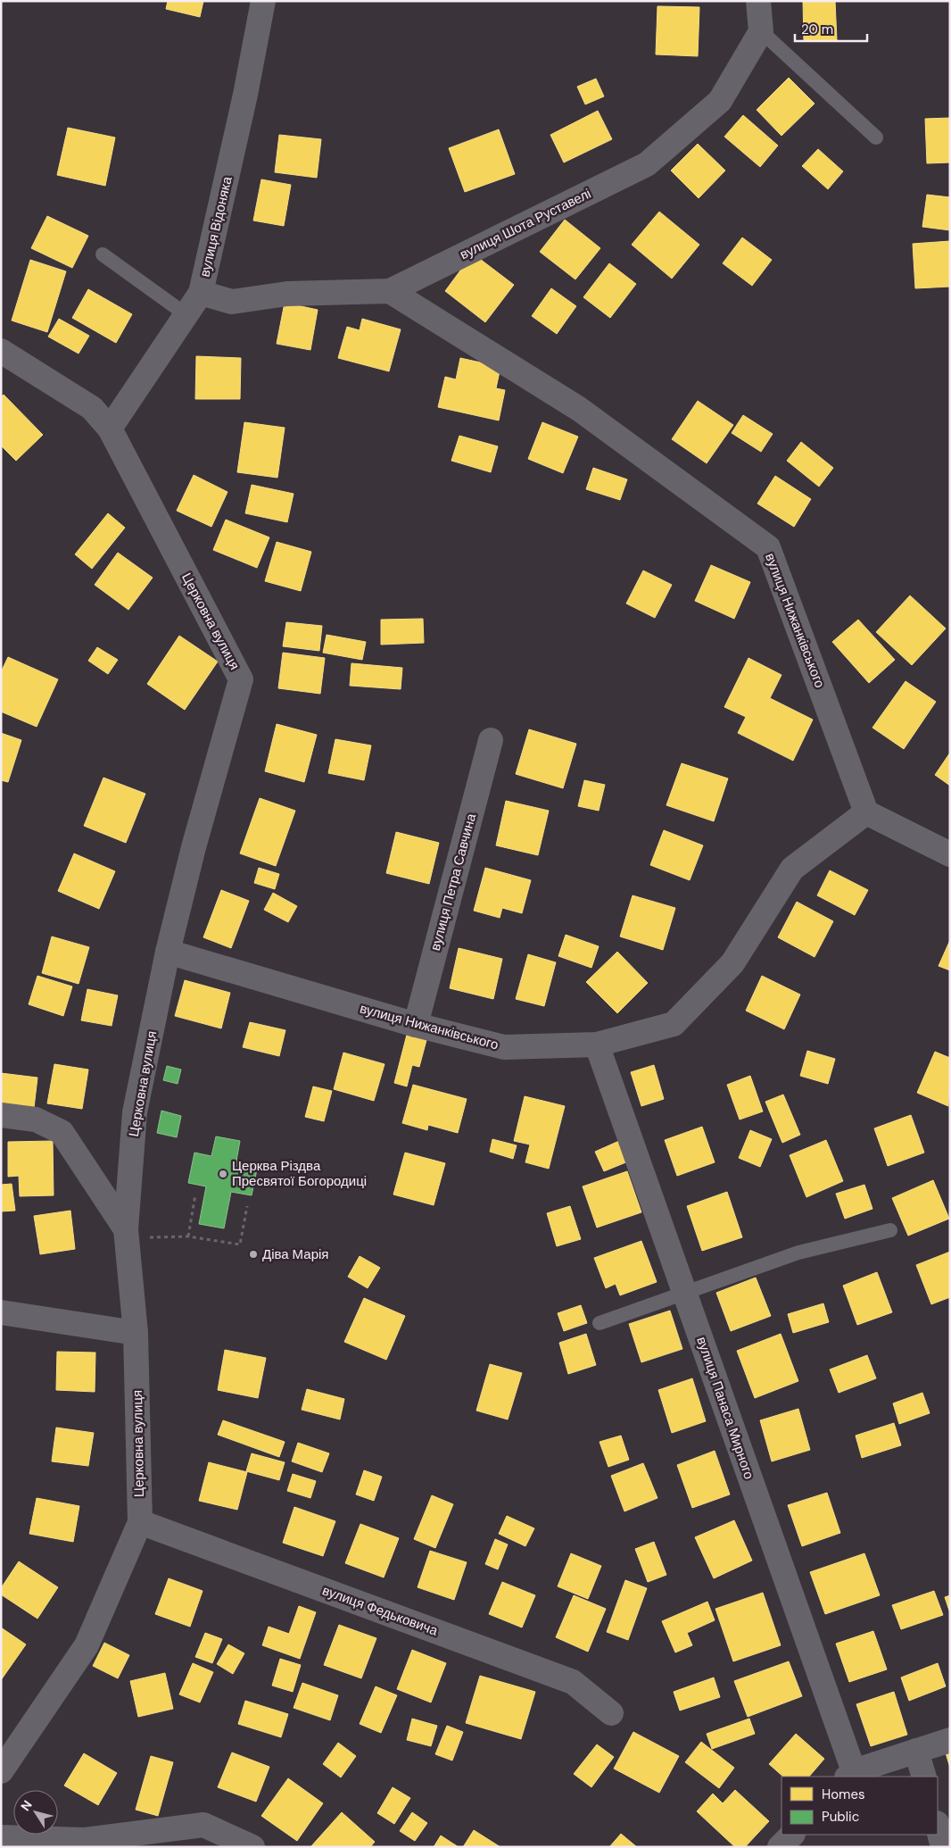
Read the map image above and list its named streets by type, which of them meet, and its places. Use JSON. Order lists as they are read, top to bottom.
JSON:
{
  "streets": {
    "street": [
      "вулиця Шота Руставелі",
      "вулиця Відоняка",
      "вулиця Нижанківського",
      "Церковна вулиця",
      "вулиця Петра Савчина",
      "вулиця Панаса Мирного",
      "вулиця Федьковича"
    ]
  },
  "crossings": [
    ["вулиця Шота Руставелі", "вулиця Відоняка"],
    ["вулиця Шота Руставелі", "вулиця Нижанківського"],
    ["вулиця Відоняка", "Церковна вулиця"],
    ["вулиця Нижанківського", "Церковна вулиця"],
    ["вулиця Нижанківського", "вулиця Петра Савчина"],
    ["вулиця Нижанківського", "вулиця Панаса Мирного"],
    ["Церковна вулиця", "вулиця Федьковича"]
  ],
  "places": ["Церква Різдва Пресвятої Богородиці", "Діва Марія"],
  "legend": ["Homes", "Public"],
  "scale_bar": "20 m",
  "north": "top left"
}
